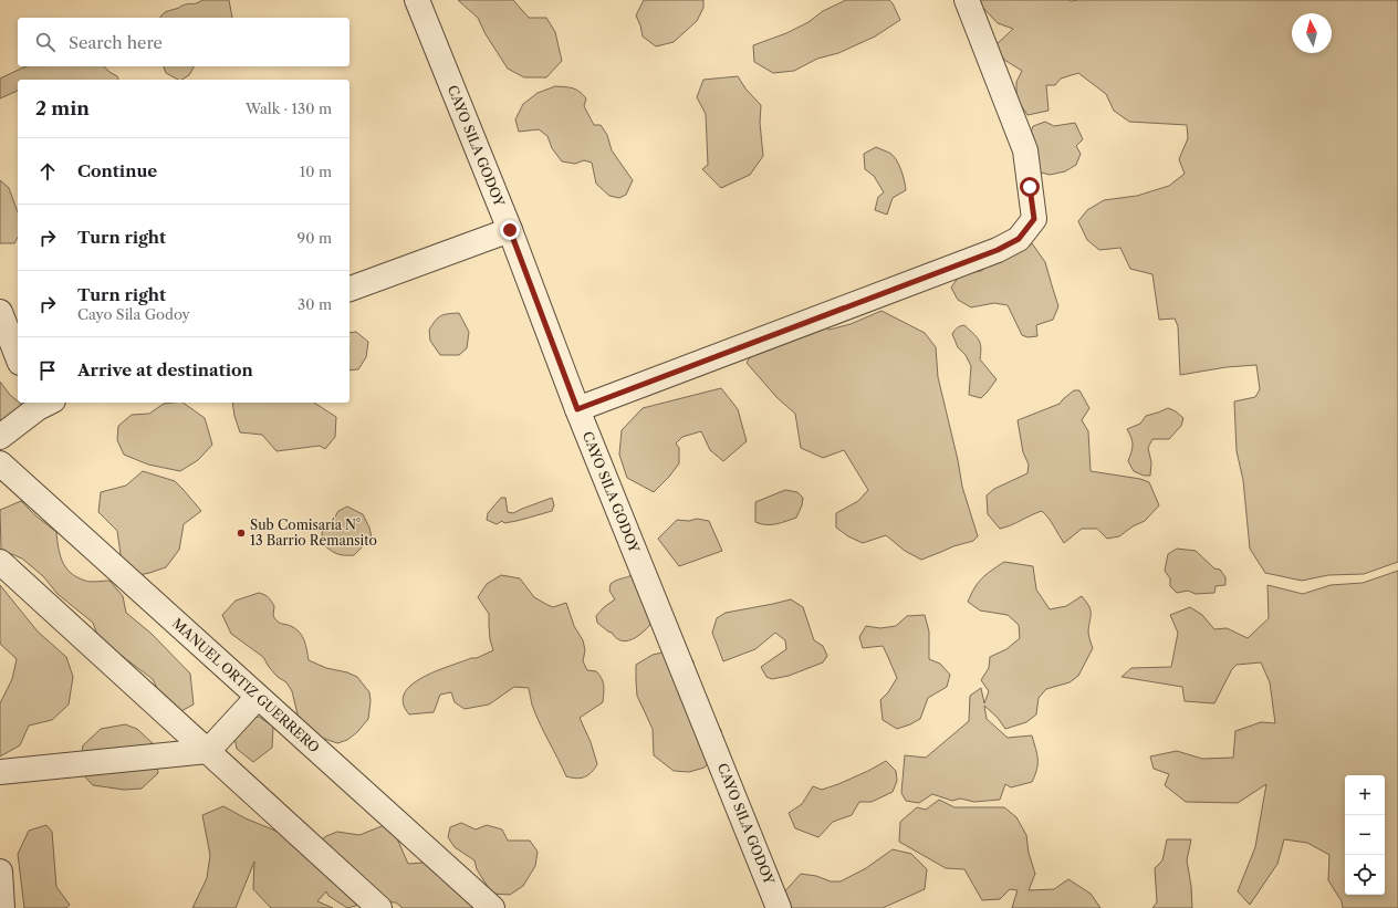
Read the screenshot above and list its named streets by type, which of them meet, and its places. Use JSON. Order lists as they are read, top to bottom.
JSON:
{
  "streets": {
    "street": ["CAYO SILA GODOY", "MANUEL ORTIZ GUERRERO"]
  },
  "places": ["Sub Comisaría N° 13 Barrio Remansito"],
  "north": "top",
  "page": {
    "search": "Search here",
    "heading": ["2 min", "Walk · 130 m"],
    "list": [
      ["Continue", "10 m"],
      ["Turn right", "90 m"],
      ["Turn right", "Cayo Sila Godoy", "30 m"],
      "Arrive at destination"
    ],
    "map_buttons": ["+", "−"]
  }
}
